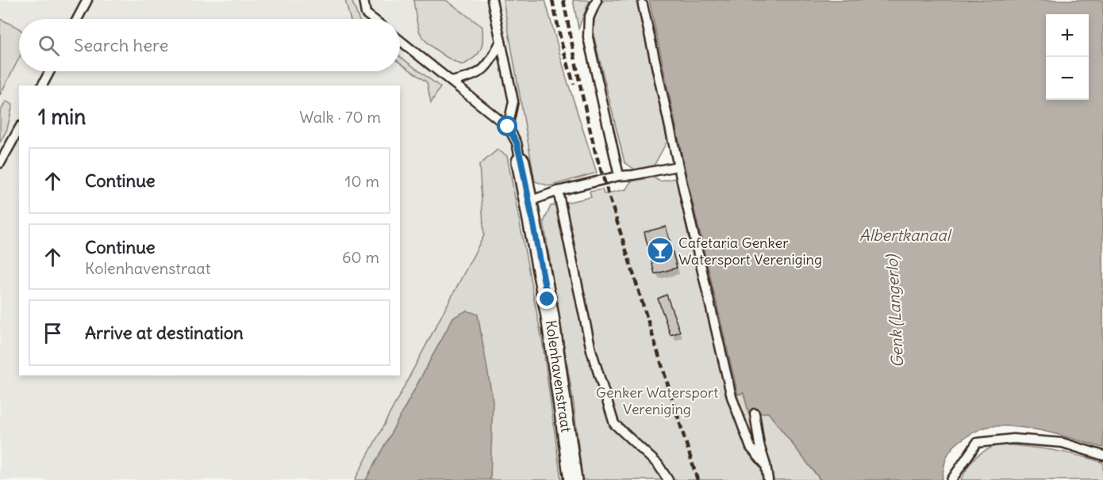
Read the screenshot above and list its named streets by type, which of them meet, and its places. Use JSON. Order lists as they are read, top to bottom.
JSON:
{
  "streets": {
    "street": ["Kolenhavenstraat"]
  },
  "water": ["Albertkanaal", "Genk (Langerlo)"],
  "parks": ["Genker Watersport Vereniging"],
  "places": {
    "bar": ["Cafetaria Genker Watersport Vereniging"]
  },
  "page": {
    "map_buttons": ["+", "−"],
    "search": "Search here",
    "heading": ["1 min", "Walk · 70 m"],
    "list": [
      ["Continue", "10 m"],
      ["Continue", "Kolenhavenstraat", "60 m"],
      "Arrive at destination"
    ]
  }
}
